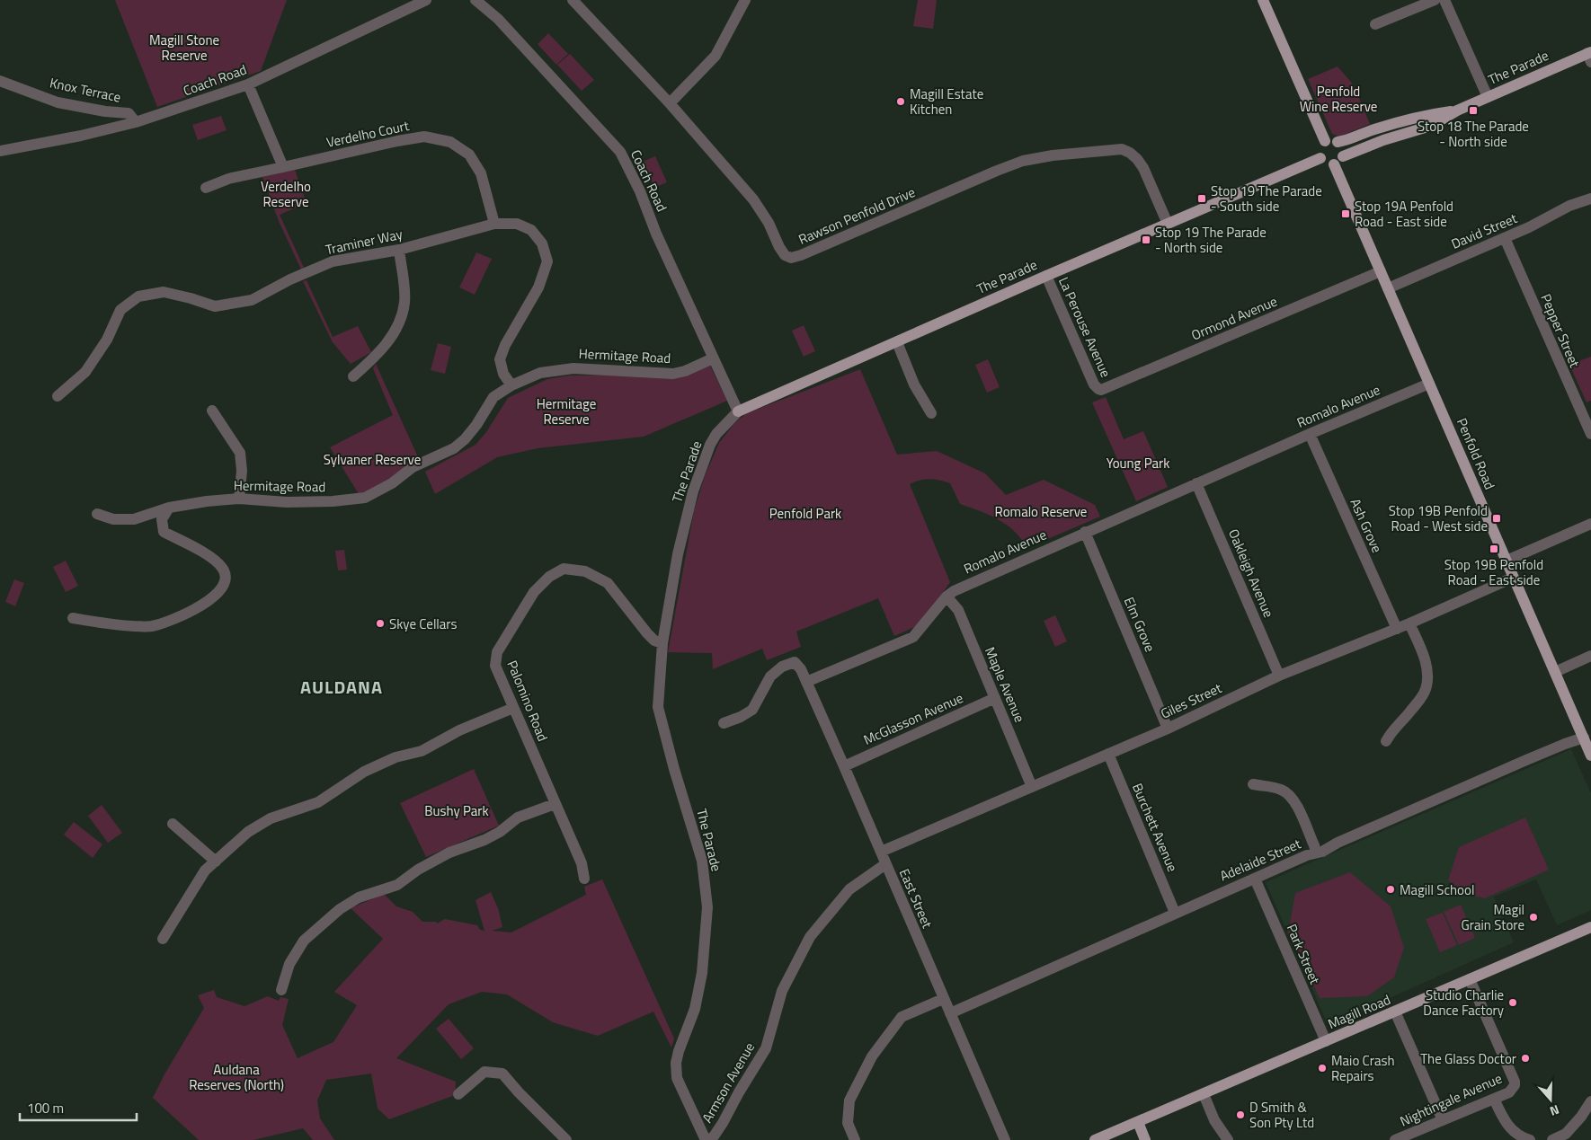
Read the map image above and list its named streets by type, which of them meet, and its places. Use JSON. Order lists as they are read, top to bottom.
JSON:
{
  "streets": {
    "main road": ["The Parade", "Penfold Road", "Magill Road"],
    "street": [
      "Coach Road",
      "Knox Terrace",
      "Verdelho Court",
      "Rawson Penfold Drive",
      "David Street",
      "Traminer Way",
      "Ormond Avenue",
      "La Perouse Avenue",
      "Pepper Street",
      "Hermitage Road",
      "Romalo Avenue",
      "Ash Grove",
      "Oakleigh Avenue",
      "Elm Grove",
      "Maple Avenue",
      "Palomino Road",
      "Giles Street",
      "McGlasson Avenue",
      "Burchett Avenue",
      "Adelaide Street",
      "East Street",
      "Park Street",
      "Armson Avenue",
      "Nightingale Avenue"
    ]
  },
  "crossings": [
    ["The Parade", "Coach Road"],
    ["The Parade", "Rawson Penfold Drive"],
    ["The Parade", "La Perouse Avenue"],
    ["The Parade", "Penfold Road"],
    ["The Parade", "Palomino Road"],
    ["Coach Road", "Knox Terrace"],
    ["Coach Road", "Hermitage Road"],
    ["Verdelho Court", "Traminer Way"],
    ["David Street", "Pepper Street"],
    ["David Street", "Penfold Road"],
    ["Traminer Way", "Hermitage Road"],
    ["Ormond Avenue", "La Perouse Avenue"],
    ["Ormond Avenue", "Penfold Road"],
    ["Romalo Avenue", "Penfold Road"],
    ["Romalo Avenue", "Ash Grove"],
    ["Romalo Avenue", "Oakleigh Avenue"],
    ["Romalo Avenue", "Elm Grove"],
    ["Romalo Avenue", "Maple Avenue"],
    ["Romalo Avenue", "East Street"],
    ["Penfold Road", "Giles Street"],
    ["Penfold Road", "Adelaide Street"],
    ["Ash Grove", "Giles Street"],
    ["Oakleigh Avenue", "Giles Street"],
    ["Elm Grove", "Giles Street"],
    ["Maple Avenue", "Giles Street"],
    ["Maple Avenue", "McGlasson Avenue"],
    ["Giles Street", "Burchett Avenue"],
    ["Giles Street", "East Street"],
    ["McGlasson Avenue", "East Street"],
    ["Burchett Avenue", "Adelaide Street"],
    ["Adelaide Street", "East Street"],
    ["Adelaide Street", "Park Street"],
    ["East Street", "Armson Avenue"],
    ["Park Street", "Magill Road"],
    ["Magill Road", "Nightingale Avenue"]
  ],
  "districts": ["AULDANA"],
  "parks": [
    "Magill Stone Reserve",
    "Penfold Wine Reserve",
    "Verdelho Reserve",
    "Hermitage Reserve",
    "Sylvaner Reserve",
    "Young Park",
    "Romalo Reserve",
    "Penfold Park",
    "Bushy Park",
    "Auldana Reserves (North)"
  ],
  "places": {
    "other": [
      "Magill Estate Kitchen",
      "Skye Cellars",
      "Magill School",
      "Magil Grain Store",
      "Studio Charlie Dance Factory",
      "The Glass Doctor",
      "Maio Crash Repairs",
      "D Smith & Son Pty Ltd"
    ],
    "transit": [
      "Stop 18 The Parade - North side",
      "Stop 19 The Parade - South side",
      "Stop 19A Penfold Road - East side",
      "Stop 19 The Parade - North side",
      "Stop 19B Penfold Road - West side",
      "Stop 19B Penfold Road - East side"
    ]
  },
  "scale_bar": "100 m",
  "north": "bottom"
}
